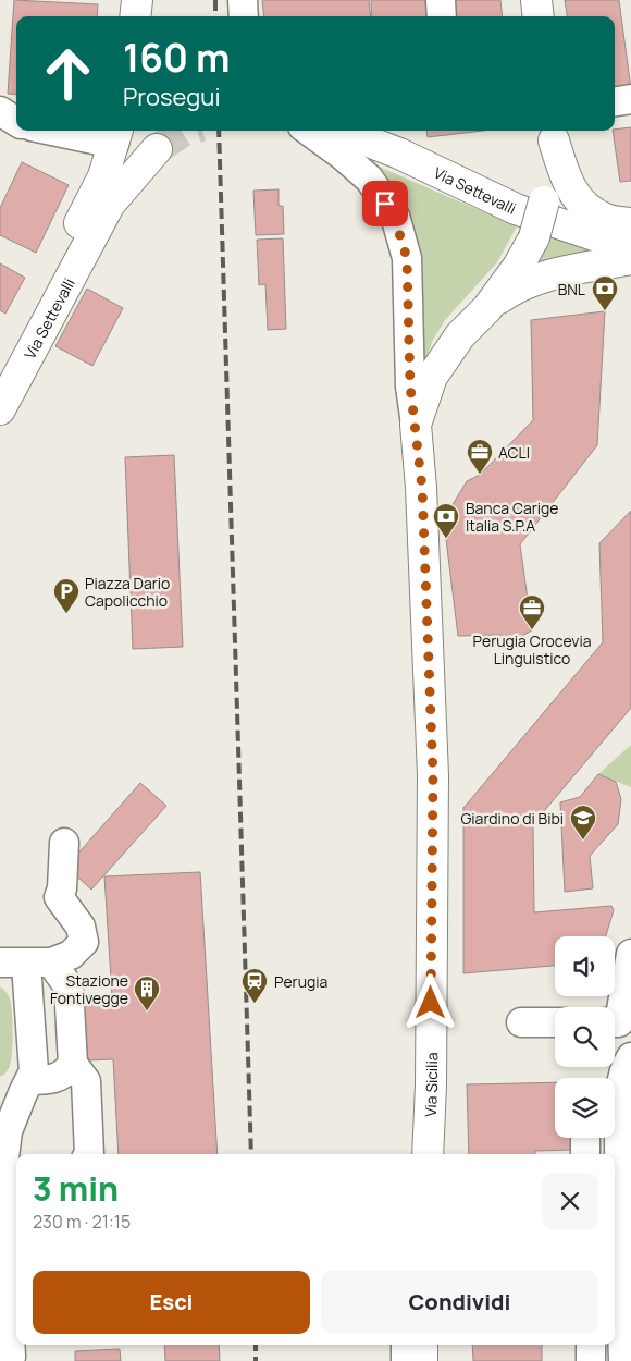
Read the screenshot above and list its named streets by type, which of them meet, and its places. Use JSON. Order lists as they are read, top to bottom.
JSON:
{
  "streets": {
    "main road": ["Via Settevalli", "Via Sicilia"]
  },
  "places": {
    "bank": ["BNL", "Banca Carige Italia S.P.A"],
    "office": ["ACLI", "Perugia Crocevia Linguistico"],
    "parking": ["Piazza Dario Capolicchio"],
    "school or university": ["Giardino di Bibi"],
    "station": ["Perugia"],
    "building": ["Stazione Fontivegge"]
  },
  "page": {
    "turn": ["160 m", "Prosegui"],
    "heading": ["3 min", "230 m · 21:15"],
    "buttons": ["Esci", "Condividi"]
  }
}
